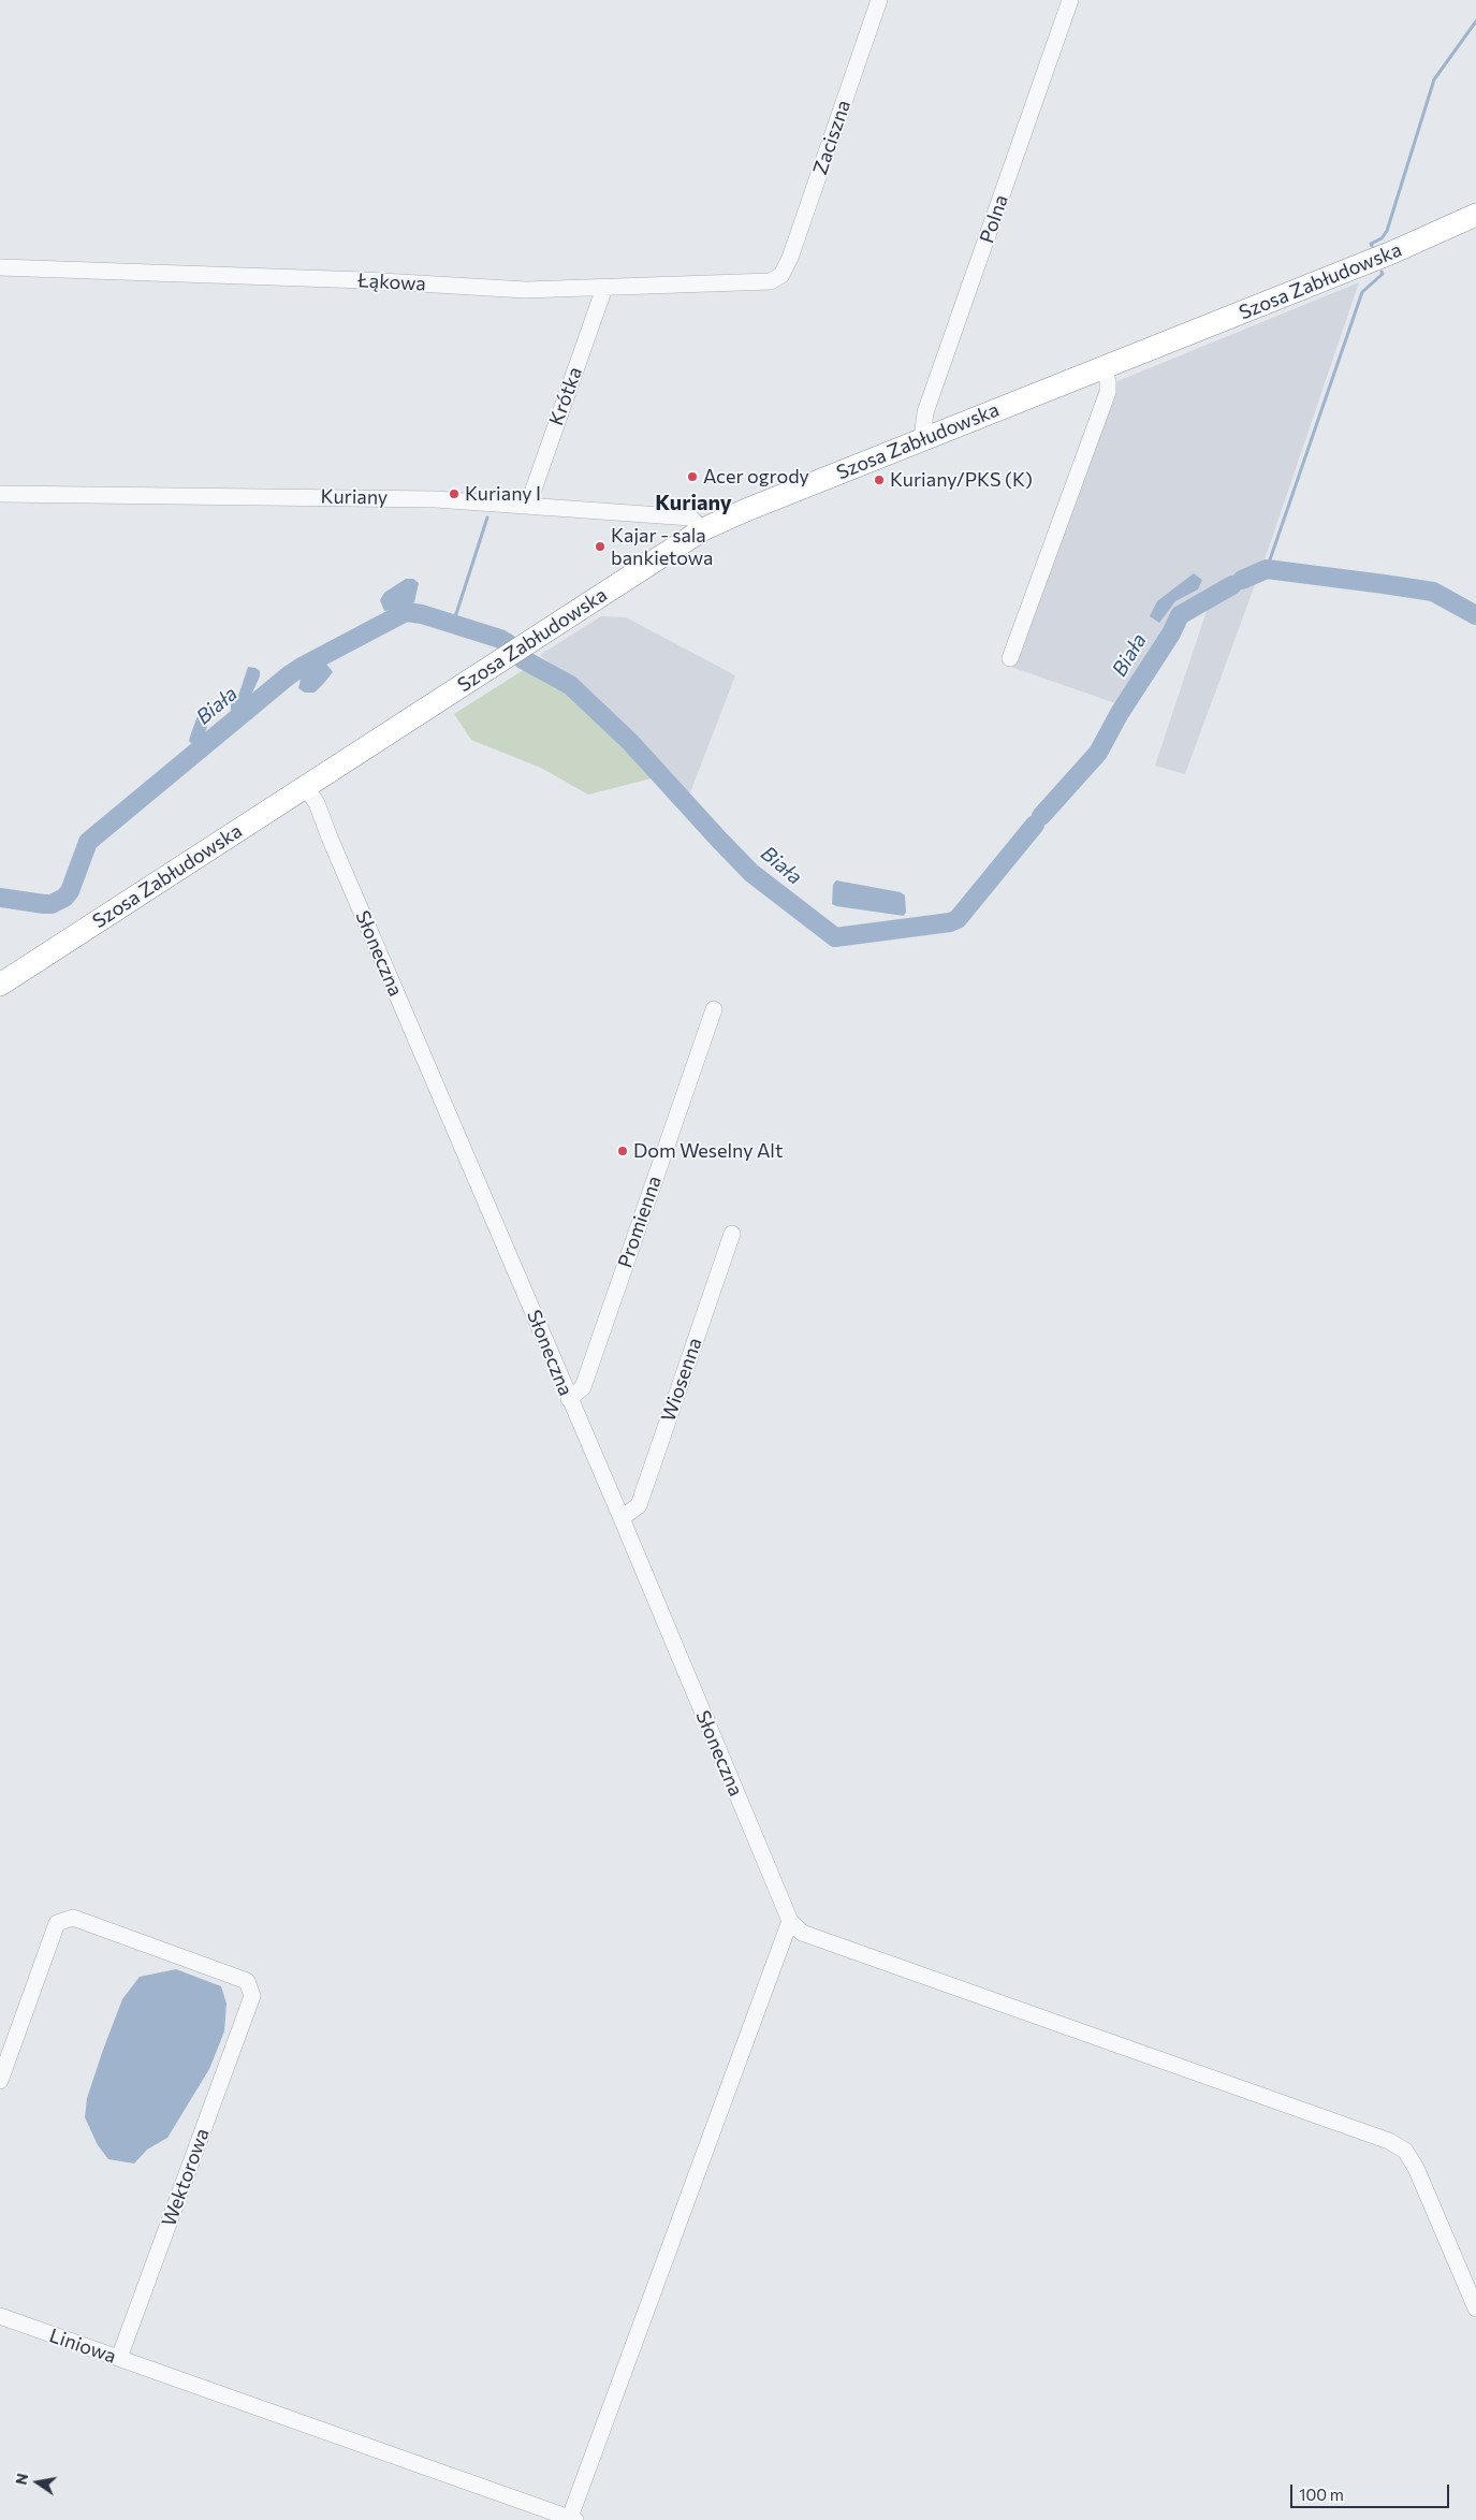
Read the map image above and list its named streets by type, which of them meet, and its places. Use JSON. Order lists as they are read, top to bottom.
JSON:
{
  "streets": {
    "highway": ["Szosa Zabłudowska"],
    "street": [
      "Zaciszna",
      "Polna",
      "Łąkowa",
      "Krótka",
      "Kuriany",
      "Słoneczna",
      "Promienna",
      "Wiosenna",
      "Wektorowa",
      "Liniowa"
    ]
  },
  "crossings": [
    ["Zaciszna", "Łąkowa"],
    ["Polna", "Szosa Zabłudowska"],
    ["Szosa Zabłudowska", "Kuriany"],
    ["Szosa Zabłudowska", "Słoneczna"],
    ["Łąkowa", "Krótka"],
    ["Krótka", "Kuriany"],
    ["Słoneczna", "Promienna"],
    ["Słoneczna", "Wiosenna"],
    ["Wektorowa", "Liniowa"]
  ],
  "districts": ["Kuriany"],
  "water": ["Biała"],
  "places": [
    "Acer ogrody",
    "Kuriany/PKS (K)",
    "Kuriany I",
    "Kajar - sala bankietowa",
    "Dom Weselny Alt"
  ],
  "scale_bar": "100 m",
  "north": "left"
}
